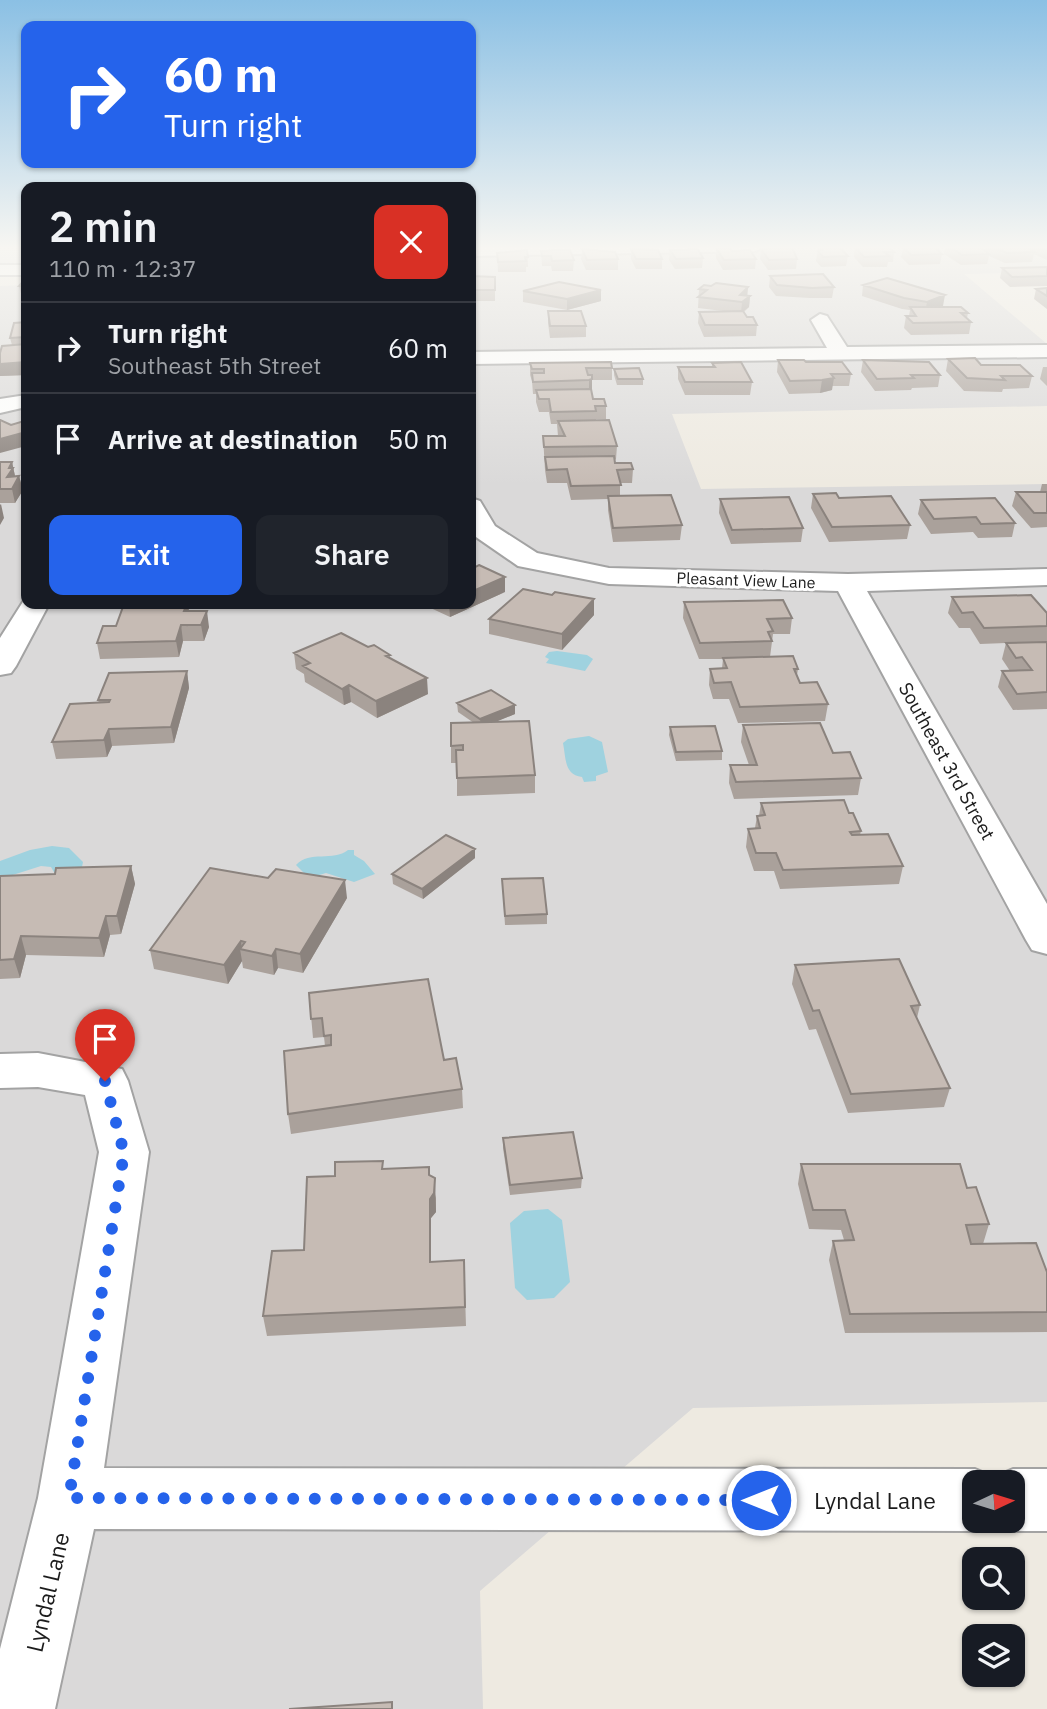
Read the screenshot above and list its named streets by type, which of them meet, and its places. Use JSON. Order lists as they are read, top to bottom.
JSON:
{
  "streets": {
    "street": ["Pleasant View Lane", "Southeast 3rd Street", "Lyndal Lane"]
  },
  "crossings": [
    ["Pleasant View Lane", "Southeast 3rd Street"]
  ],
  "north": "right",
  "page": {
    "turn": ["60 m", "Turn right"],
    "heading": ["2 min", "110 m · 12:37"],
    "list": [
      {
        "name": "Turn right",
        "note": "Southeast 5th Street",
        "value": "60 m"
      },
      {
        "name": "Arrive at destination",
        "value": "50 m"
      }
    ],
    "buttons": ["Exit", "Share"]
  }
}
